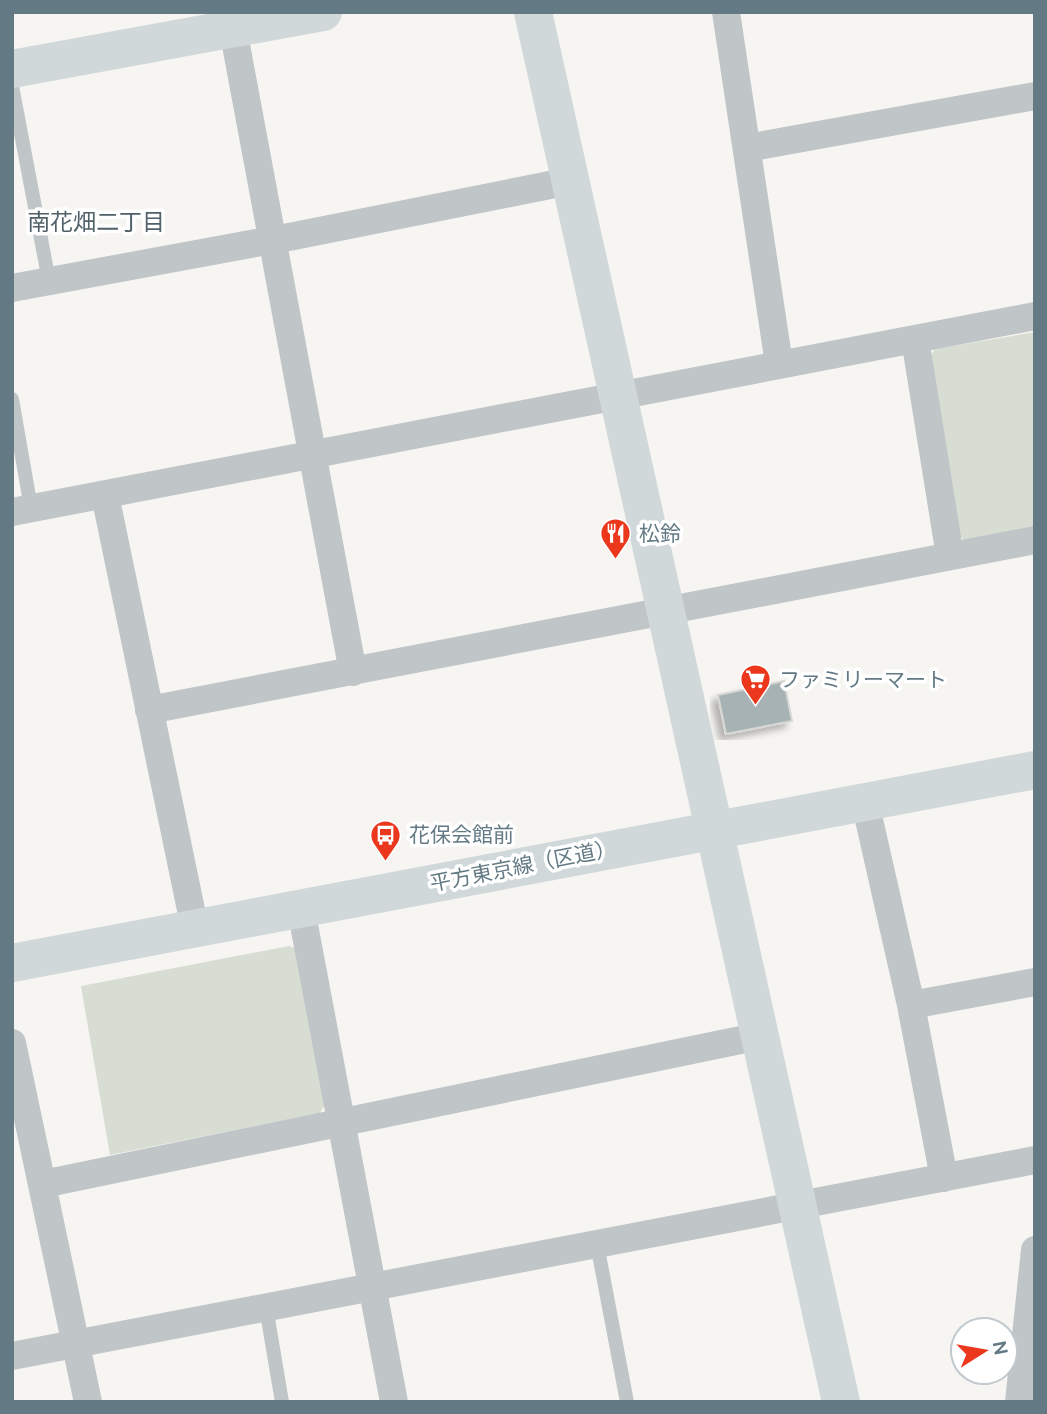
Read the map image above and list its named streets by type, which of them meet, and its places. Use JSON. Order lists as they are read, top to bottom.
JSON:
{
  "streets": {
    "street": ["平方東京線（区道）"]
  },
  "districts": ["南花畑二丁目"],
  "places": {
    "restaurant": ["松鈴"],
    "supermarket": ["ファミリーマート"],
    "bus stop": ["花保会館前"]
  },
  "north": "right"
}
